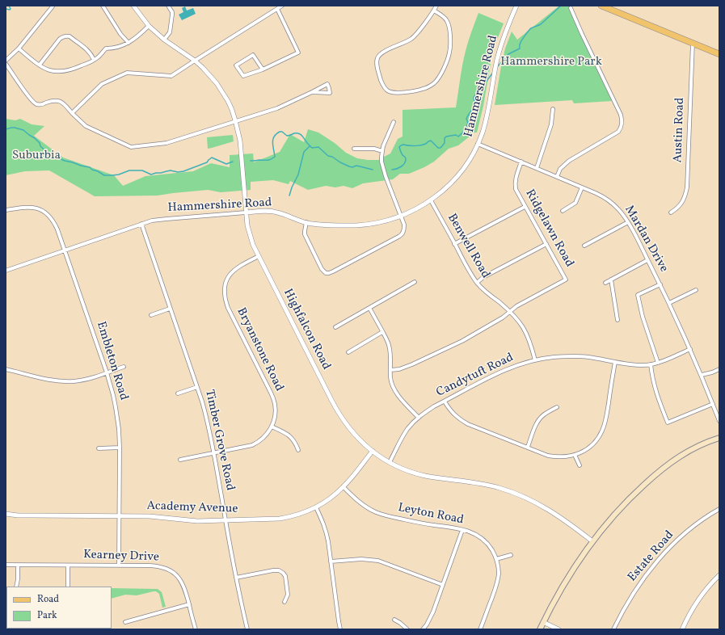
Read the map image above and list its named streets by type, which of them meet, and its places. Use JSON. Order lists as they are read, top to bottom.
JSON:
{
  "streets": {
    "street": [
      "Hammershire Road",
      "Austin Road",
      "Ridgelawn Road",
      "Mardan Drive",
      "Benwell Road",
      "Highfalcon Road",
      "Bryanstone Road",
      "Embleton Road",
      "Candytuft Road",
      "Timber Grove Road",
      "Academy Avenue",
      "Leyton Road",
      "Kearney Drive",
      "Estate Road"
    ]
  },
  "crossings": [
    ["Hammershire Road", "Mardan Drive"],
    ["Hammershire Road", "Benwell Road"],
    ["Hammershire Road", "Highfalcon Road"],
    ["Hammershire Road", "Embleton Road"],
    ["Hammershire Road", "Timber Grove Road"],
    ["Ridgelawn Road", "Mardan Drive"],
    ["Ridgelawn Road", "Benwell Road"],
    ["Mardan Drive", "Candytuft Road"],
    ["Benwell Road", "Candytuft Road"],
    ["Highfalcon Road", "Bryanstone Road"],
    ["Highfalcon Road", "Candytuft Road"],
    ["Highfalcon Road", "Academy Avenue"],
    ["Bryanstone Road", "Timber Grove Road"],
    ["Embleton Road", "Academy Avenue"],
    ["Embleton Road", "Kearney Drive"],
    ["Timber Grove Road", "Academy Avenue"],
    ["Academy Avenue", "Leyton Road"]
  ],
  "parks": ["Hammershire Park", "Suburbia"],
  "legend": ["Road", "Park"]
}
